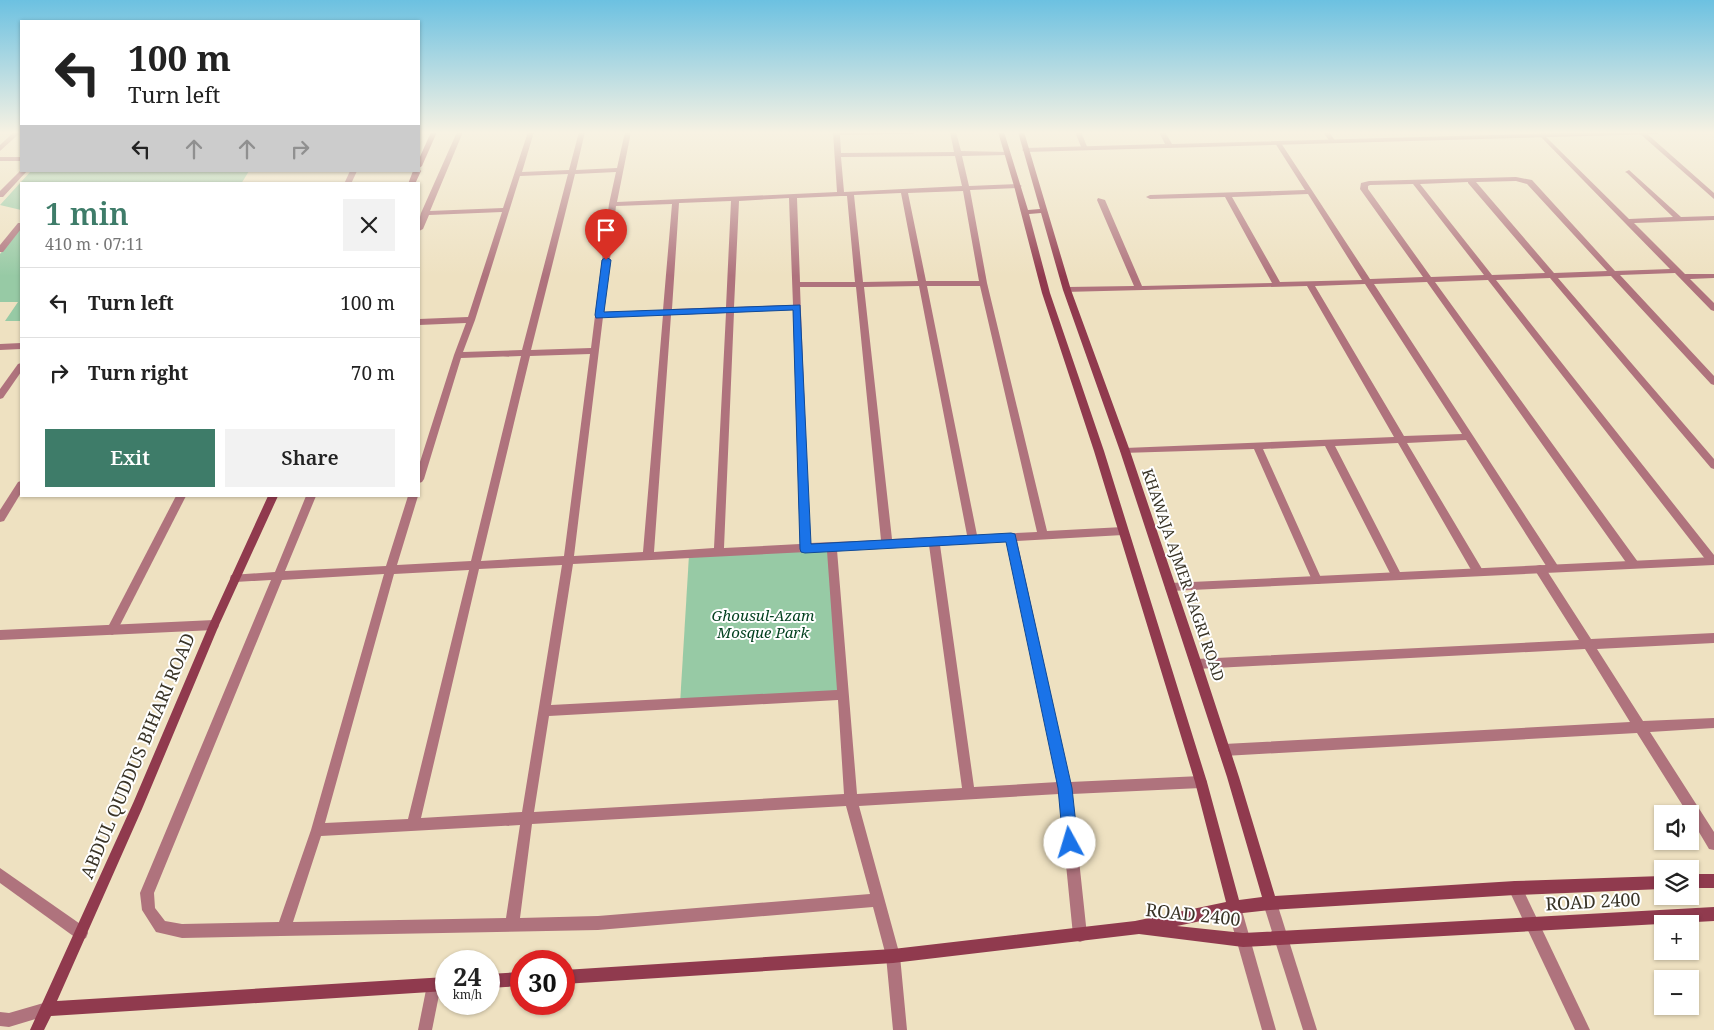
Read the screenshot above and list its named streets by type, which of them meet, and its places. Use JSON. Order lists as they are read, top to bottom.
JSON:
{
  "streets": {
    "main road": ["KHAWAJA AJMER NAGRI ROAD", "ABDUL QUDDUS BIHARI ROAD", "ROAD 2400"]
  },
  "crossings": [
    ["KHAWAJA AJMER NAGRI ROAD", "ROAD 2400"]
  ],
  "parks": ["Ghousul-Azam Mosque Park"],
  "page": {
    "turn": ["100 m", "Turn left"],
    "heading": ["1 min", "410 m · 07:11"],
    "list": [
      {
        "name": "Turn left",
        "value": "100 m"
      },
      {
        "name": "Turn right",
        "value": "70 m"
      }
    ],
    "buttons": ["Exit", "Share"],
    "map_buttons": ["+", "−"],
    "speed": "24 km/h",
    "limit": "30"
  }
}
